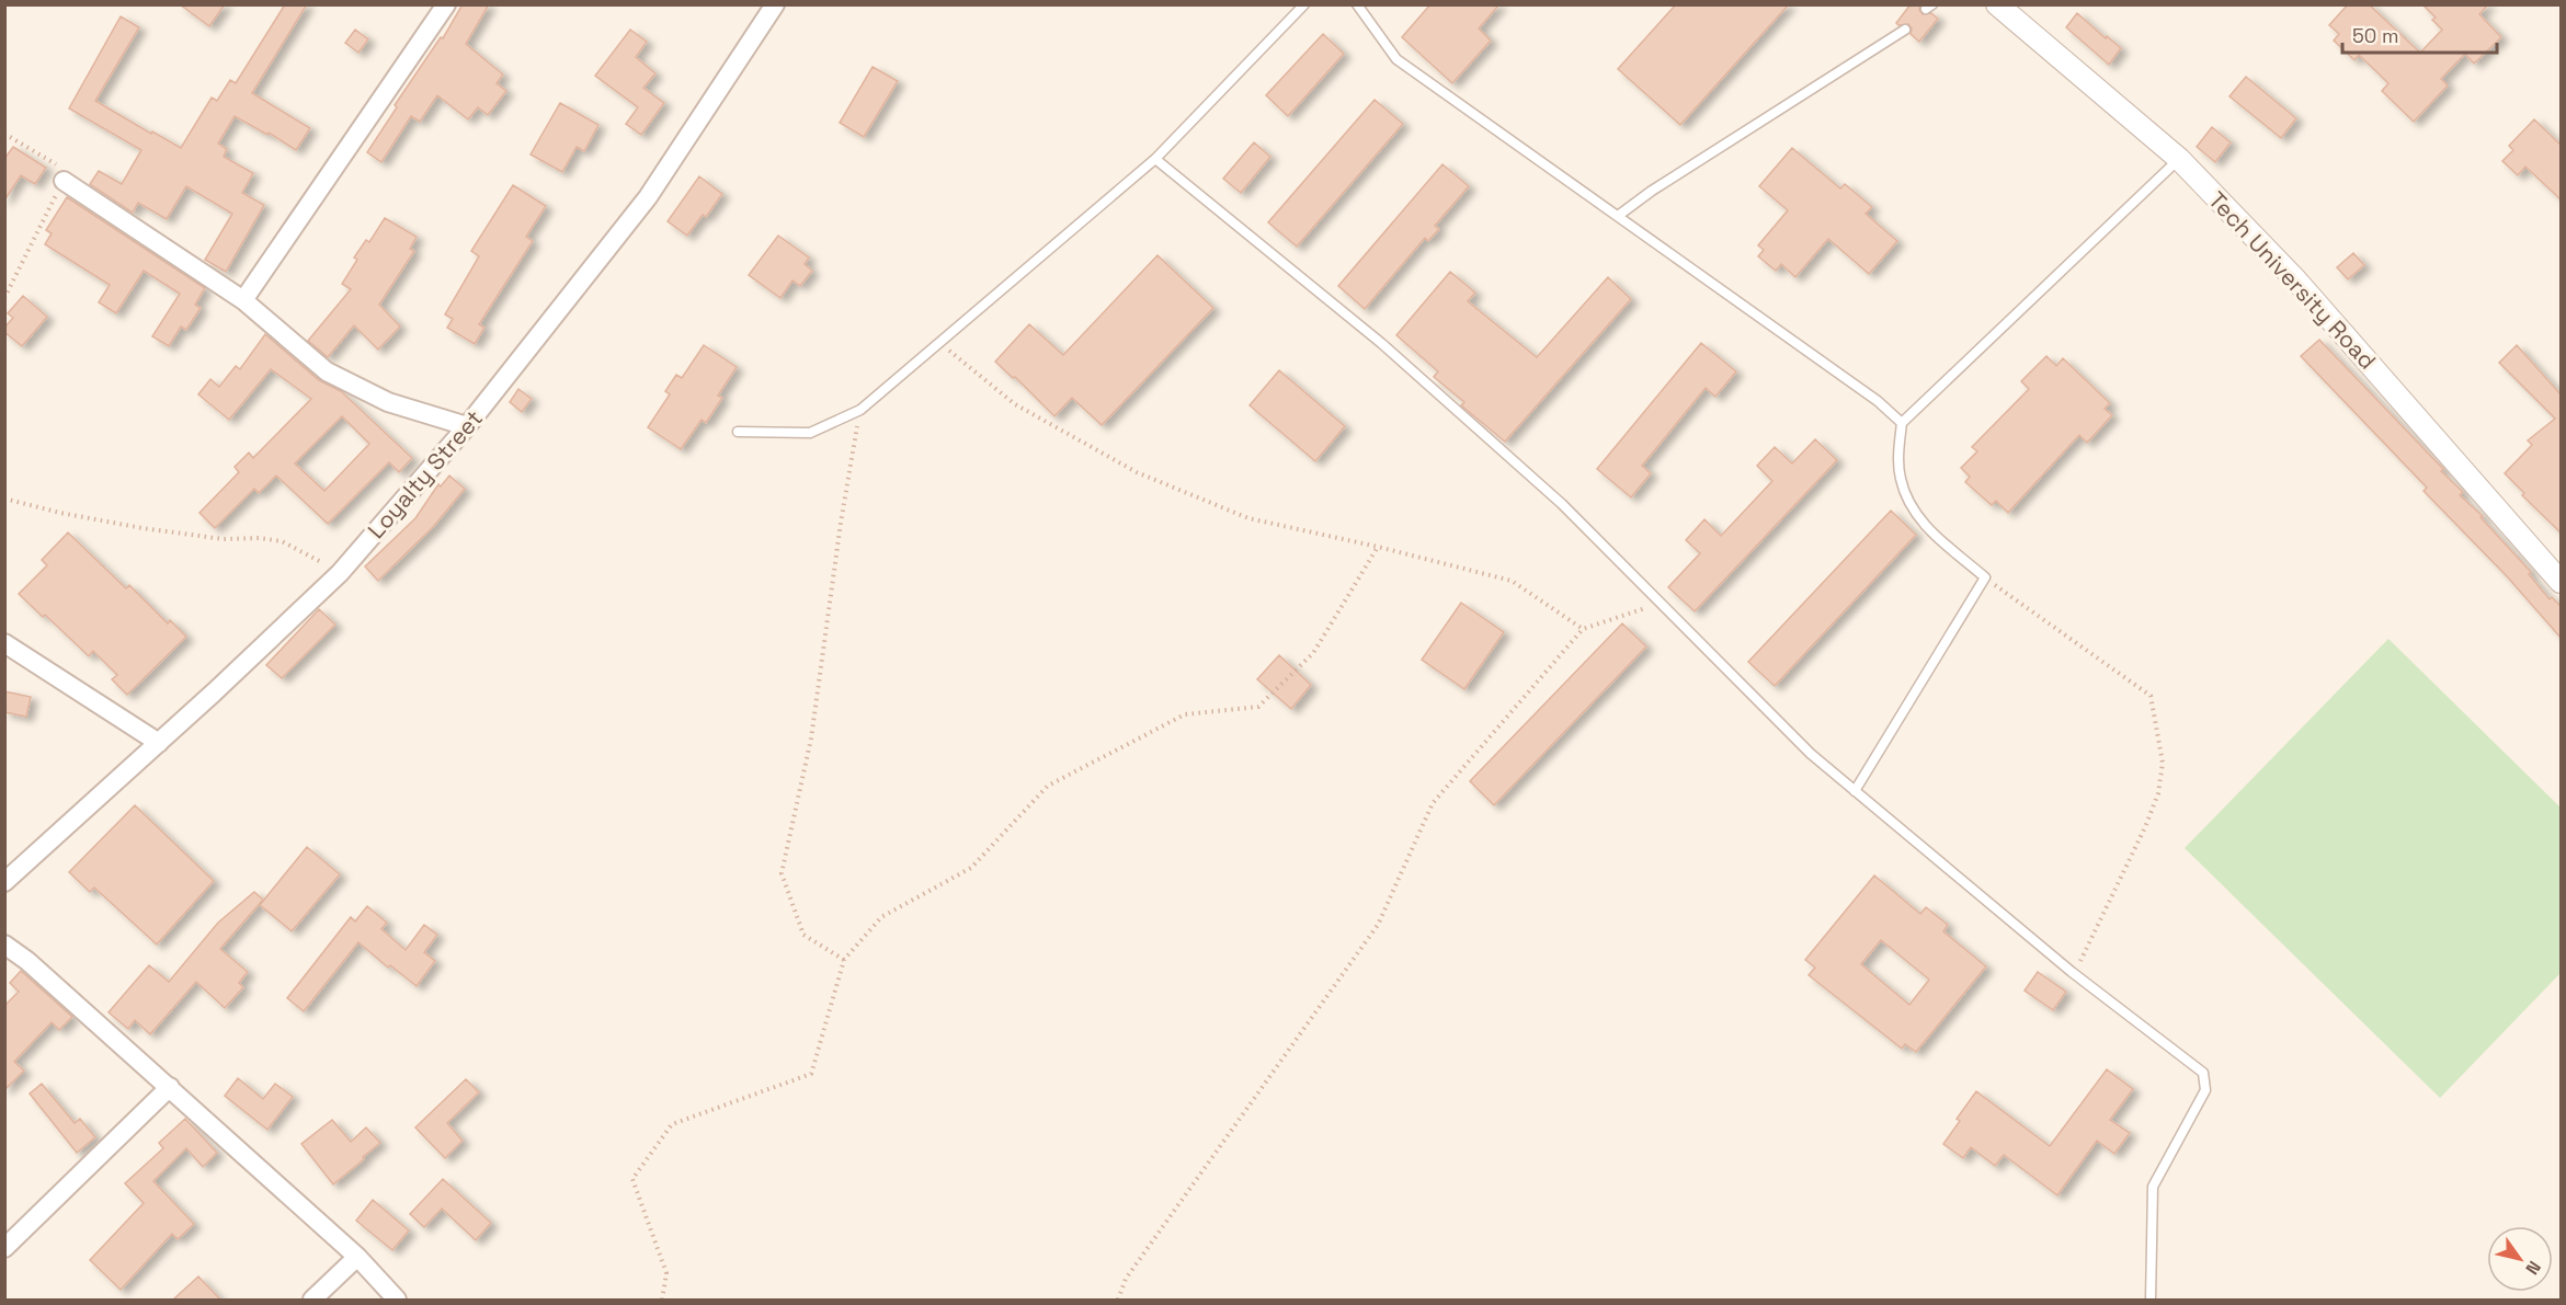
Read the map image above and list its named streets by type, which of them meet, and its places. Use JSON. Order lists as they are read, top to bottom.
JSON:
{
  "streets": {
    "street": ["Tech University Road", "Loyalty Street"]
  },
  "scale_bar": "50 m",
  "north": "bottom right"
}
